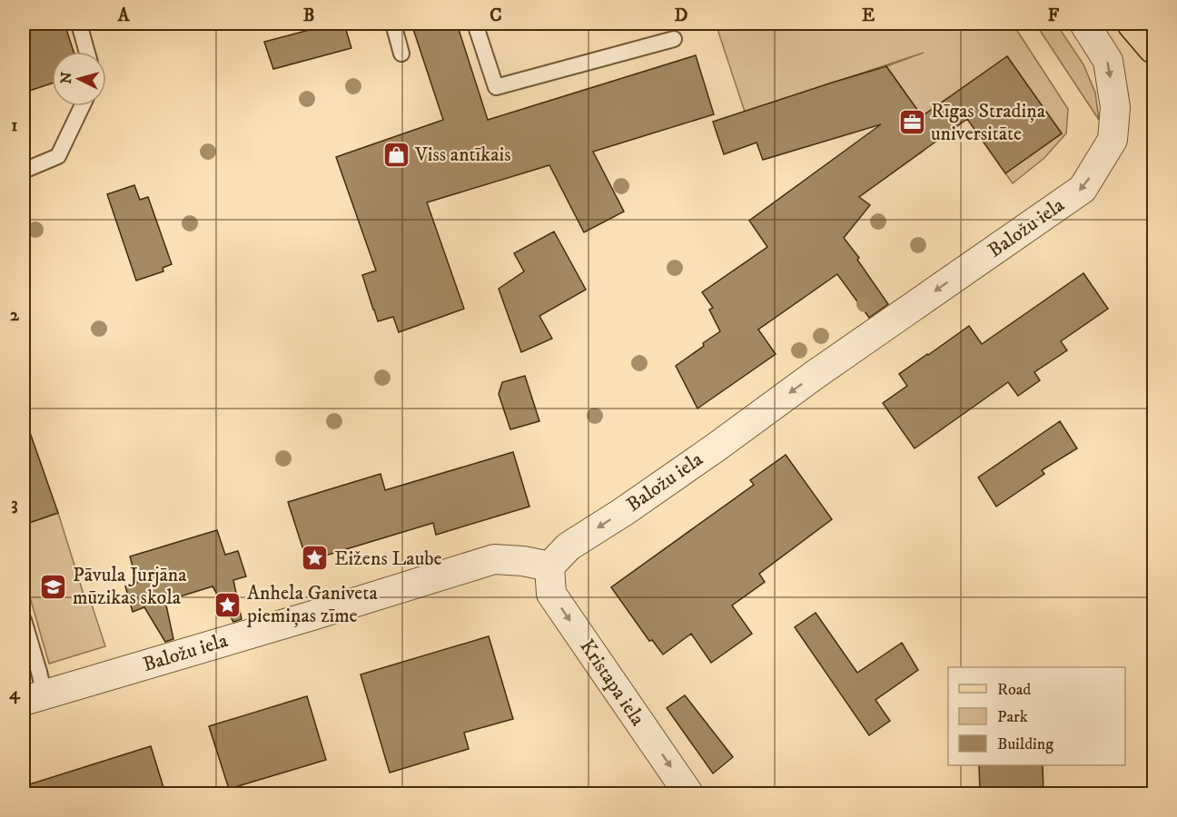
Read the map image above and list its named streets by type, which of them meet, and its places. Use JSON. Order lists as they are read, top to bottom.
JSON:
{
  "streets": {
    "street": ["Baložu iela", "Kristapa iela"]
  },
  "crossings": [
    ["Baložu iela", "Kristapa iela"]
  ],
  "one_way": ["Baložu iela", "Kristapa iela"],
  "places": {
    "office": ["Rīgas Stradiņa universitāte"],
    "shop": ["Viss antīkais"],
    "place": ["Eižens Laube", "Anhela Ganiveta piemiņas zīme"],
    "school or university": ["Pāvula Jurjāna mūzikas skola"]
  },
  "legend": ["Road", "Park", "Building"],
  "north": "left",
  "grid": {
    "columns": [
      "A",
      "B",
      "C",
      "D",
      "E",
      "F"
    ],
    "rows": [
      "1",
      "2",
      "3",
      "4"
    ]
  }
}
